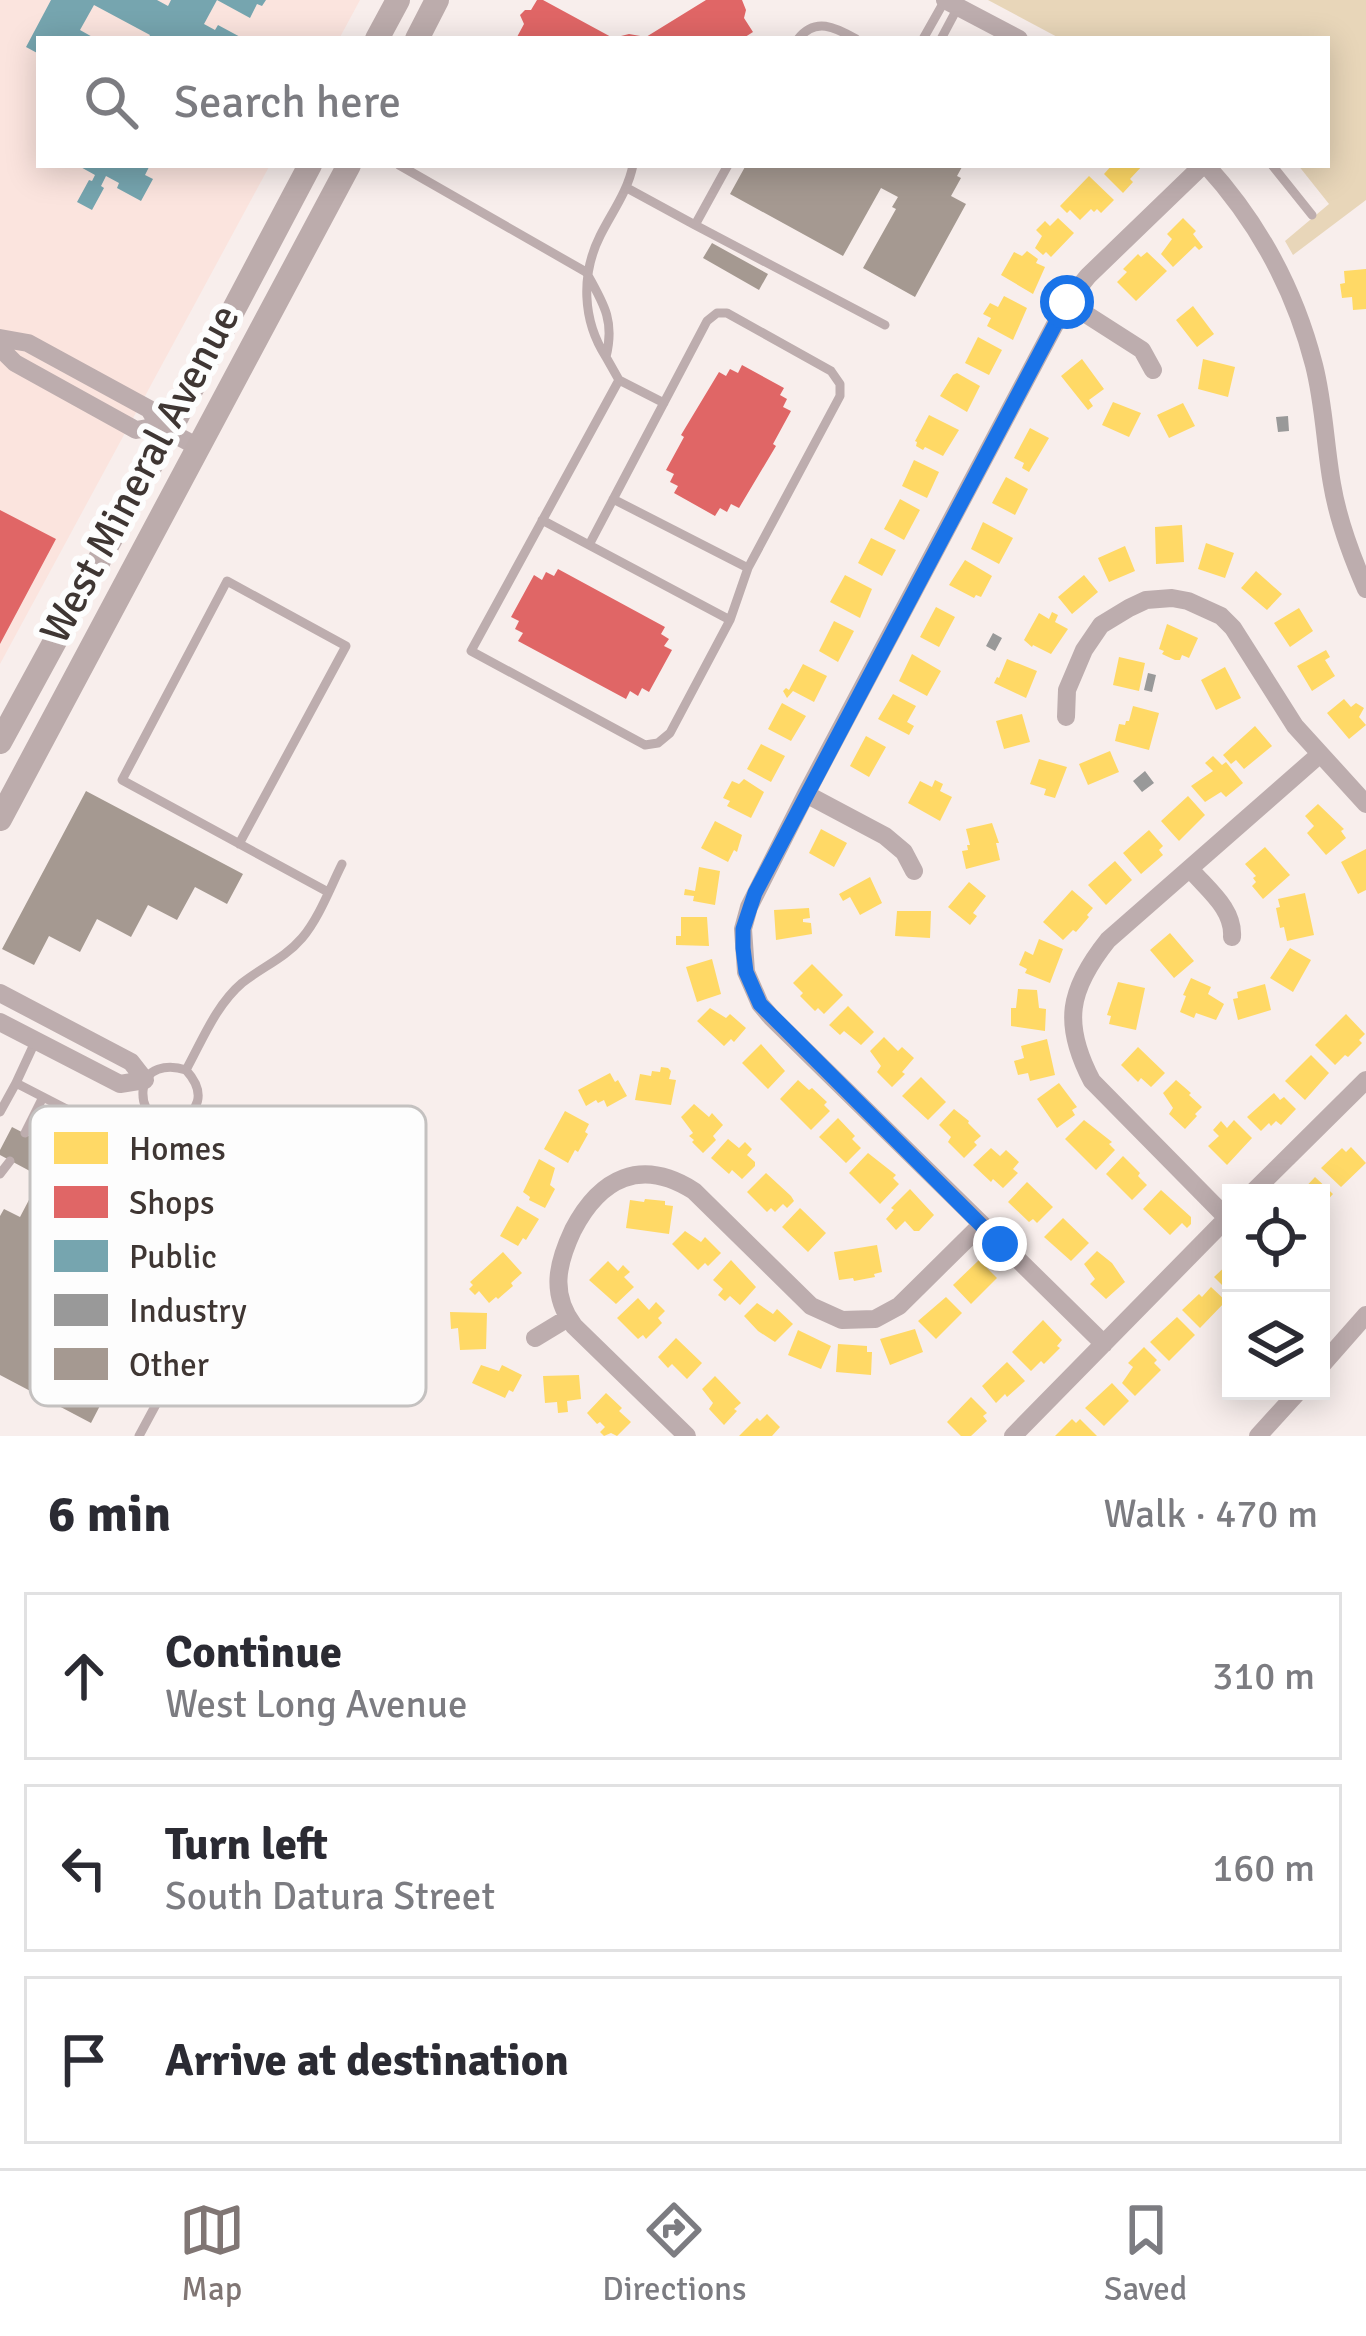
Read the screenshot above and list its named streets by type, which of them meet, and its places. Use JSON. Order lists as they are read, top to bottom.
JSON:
{
  "streets": {
    "main road": ["West Mineral Avenue"]
  },
  "legend": [
    "Homes",
    "Shops",
    "Public",
    "Industry",
    "Other"
  ],
  "page": {
    "search": "Search here",
    "heading": ["6 min", "Walk · 470 m"],
    "list": [
      ["Continue", "West Long Avenue", "310 m"],
      ["Turn left", "South Datura Street", "160 m"],
      "Arrive at destination"
    ],
    "nav": ["Map", "Directions", "Saved"]
  }
}
